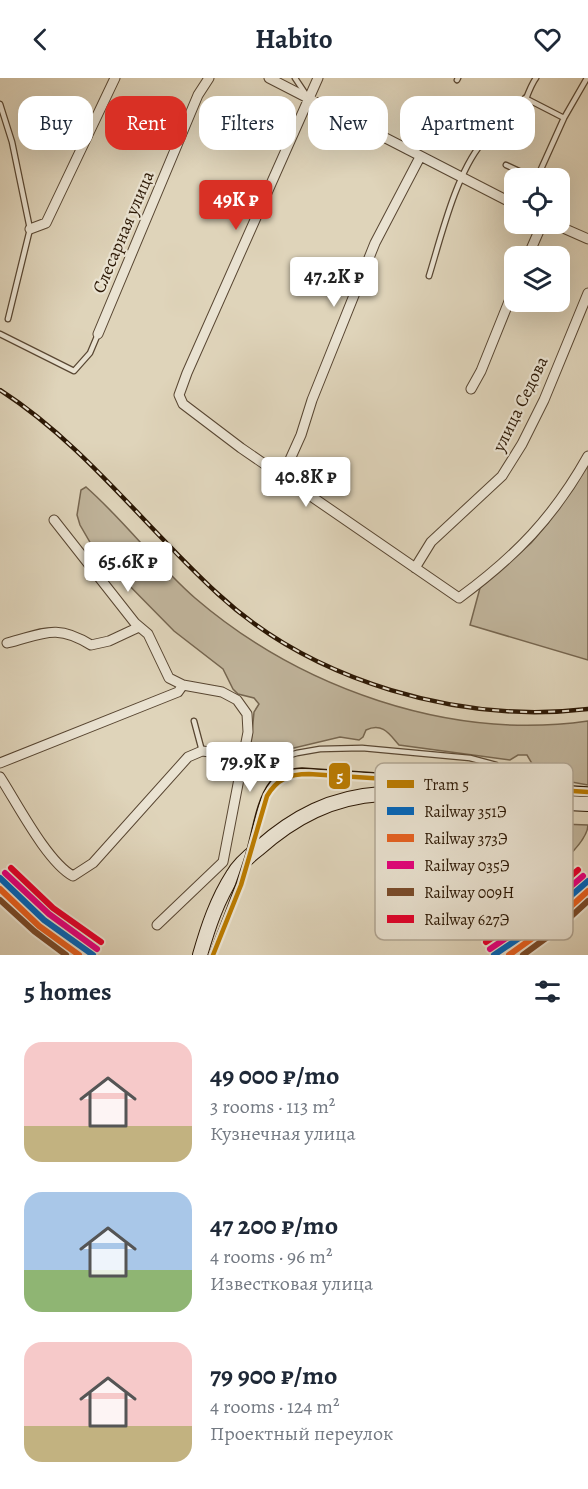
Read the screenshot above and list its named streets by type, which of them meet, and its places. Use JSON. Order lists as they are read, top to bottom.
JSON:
{
  "streets": {
    "street": ["Слесарная улица", "улица Седова"]
  },
  "lines": [
    "tram line 5",
    "rail line 627Э",
    "rail line 035Э",
    "rail line 351Э",
    "rail line 373Э",
    "rail line 009Н"
  ],
  "legend": [
    "Tram 5",
    "Railway 351Э",
    "Railway 373Э",
    "Railway 035Э",
    "Railway 009Н",
    "Railway 627Э"
  ],
  "page": {
    "header": "Habito",
    "chip": [
      "Buy",
      "Rent",
      "Filters",
      "New",
      "Apartment"
    ],
    "price": [
      "49K ₽",
      "47.2K ₽",
      "40.8K ₽",
      "65.6K ₽",
      "79.9K ₽"
    ],
    "heading": "5 homes",
    "list": [
      {
        "name": "49 000 ₽/mo",
        "note": "3 rooms · 113 m² · Кузнечная улица"
      },
      {
        "name": "47 200 ₽/mo",
        "note": "4 rooms · 96 m² · Известковая улица"
      },
      {
        "name": "79 900 ₽/mo",
        "note": "4 rooms · 124 m² · Проектный переулок"
      }
    ]
  }
}
